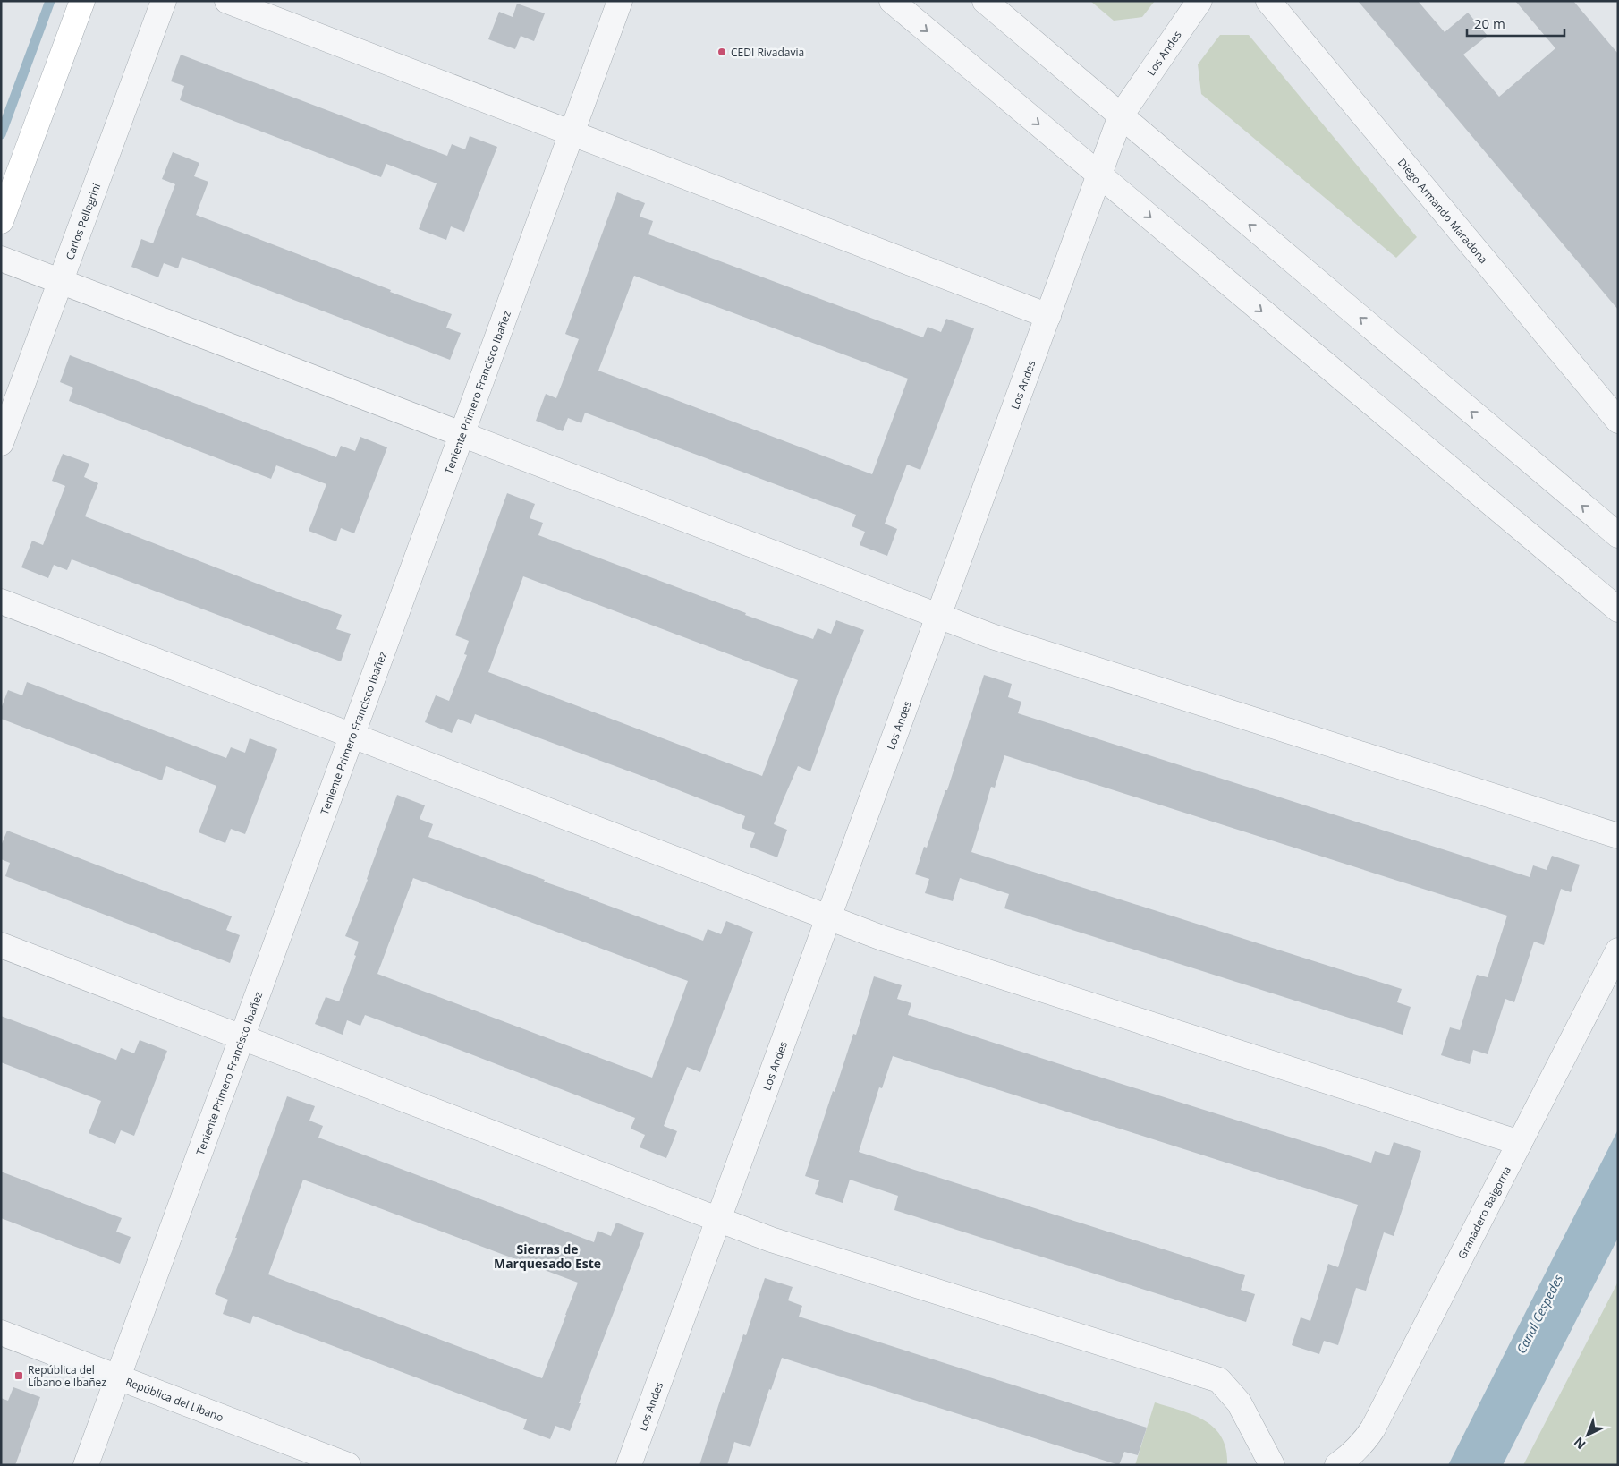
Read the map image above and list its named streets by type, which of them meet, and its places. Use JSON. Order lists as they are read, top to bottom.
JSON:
{
  "streets": {
    "street": [
      "Los Andes",
      "Diego Armando Maradona",
      "Carlos Pellegrini",
      "Teniente Primero Francisco Ibañez",
      "Granadero Baigorria",
      "República del Líbano"
    ]
  },
  "crossings": [
    ["Teniente Primero Francisco Ibañez", "República del Líbano"]
  ],
  "districts": ["Sierras de Marquesado Este"],
  "water": ["Canal Céspedes"],
  "places": {
    "other": ["CEDI Rivadavia"],
    "transit": ["República del Líbano e Ibañez"]
  },
  "scale_bar": "20 m",
  "north": "bottom left"
}
